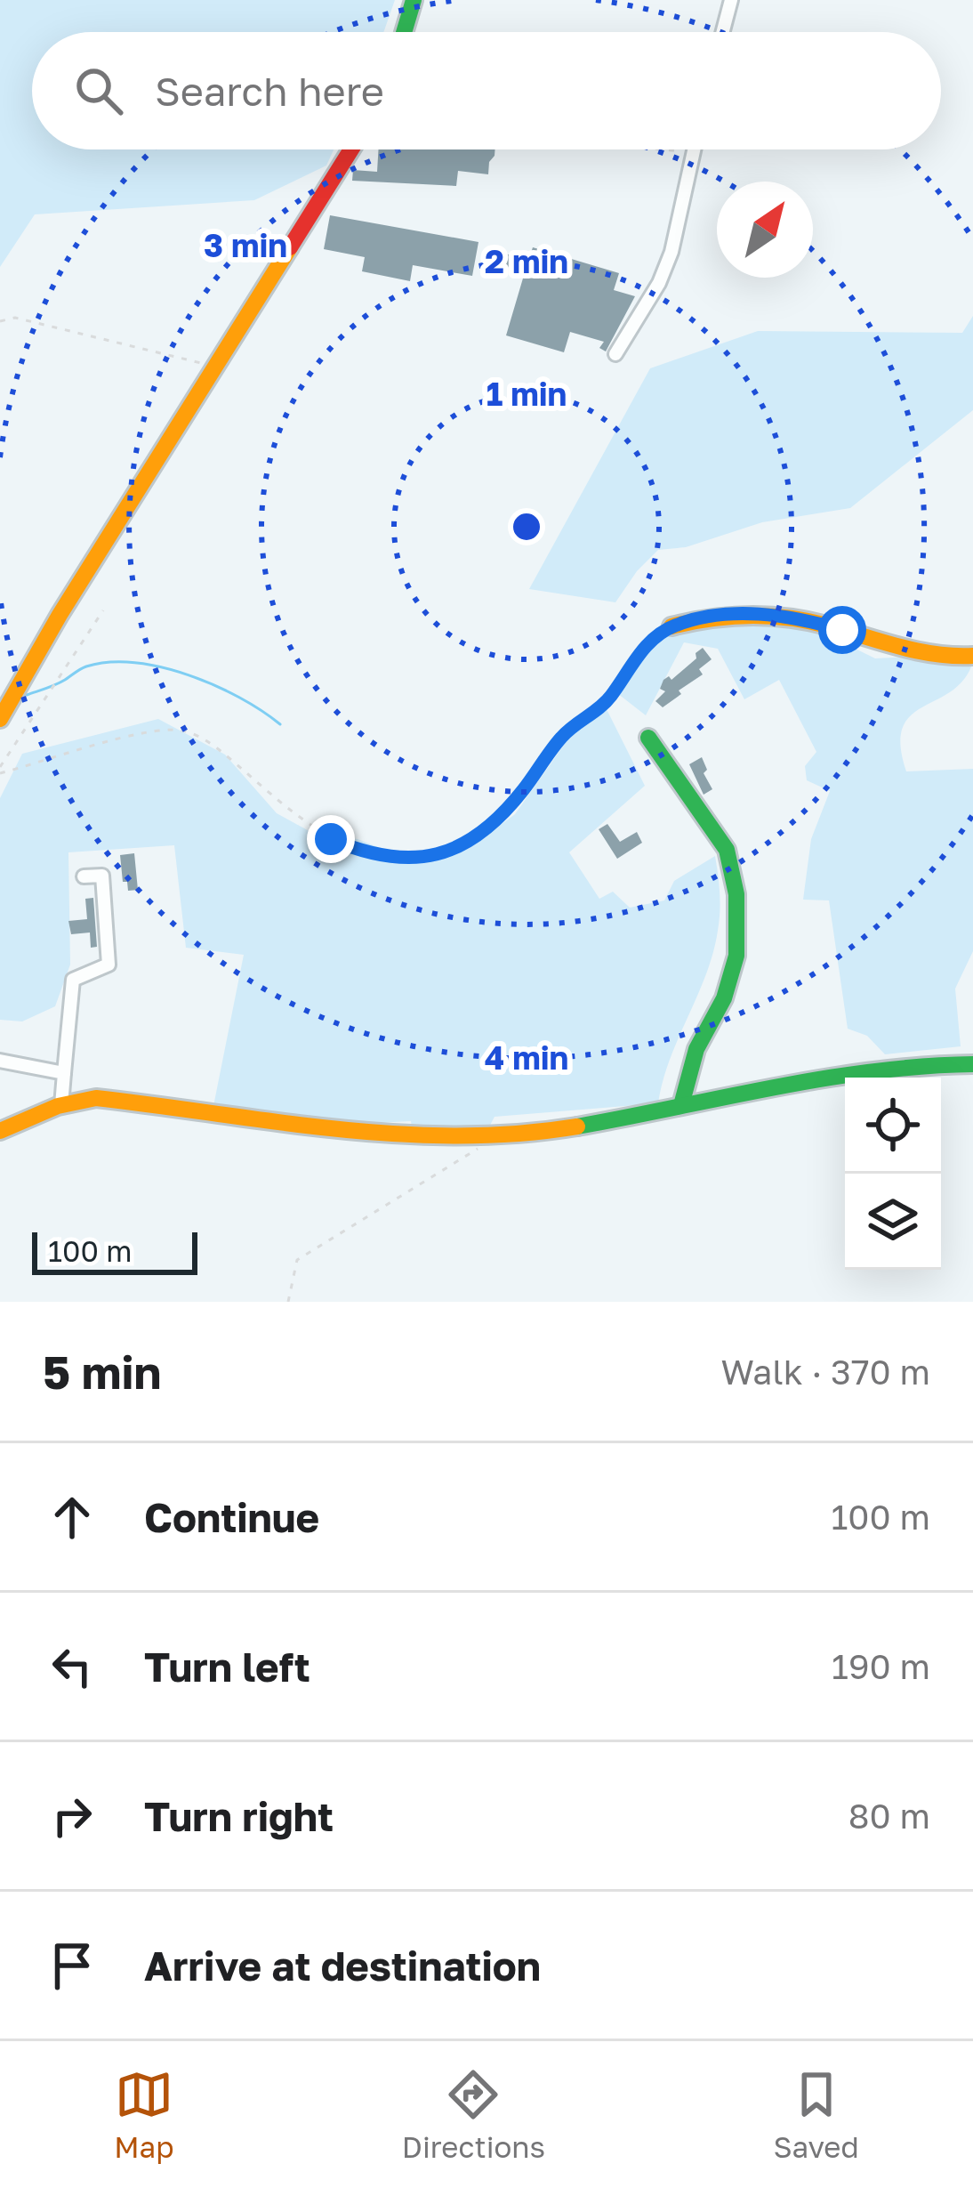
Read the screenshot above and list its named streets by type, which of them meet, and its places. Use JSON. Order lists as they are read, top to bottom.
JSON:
{
  "scale_bar": "100 m",
  "north": "top right",
  "page": {
    "search": "Search here",
    "scale": "100 m",
    "heading": ["5 min", "Walk · 370 m"],
    "list": [
      ["Continue", "100 m"],
      ["Turn left", "190 m"],
      ["Turn right", "80 m"],
      "Arrive at destination"
    ],
    "nav": ["Map", "Directions", "Saved"]
  },
  "rings": [
    "3 min",
    "2 min",
    "1 min",
    "4 min"
  ]
}
